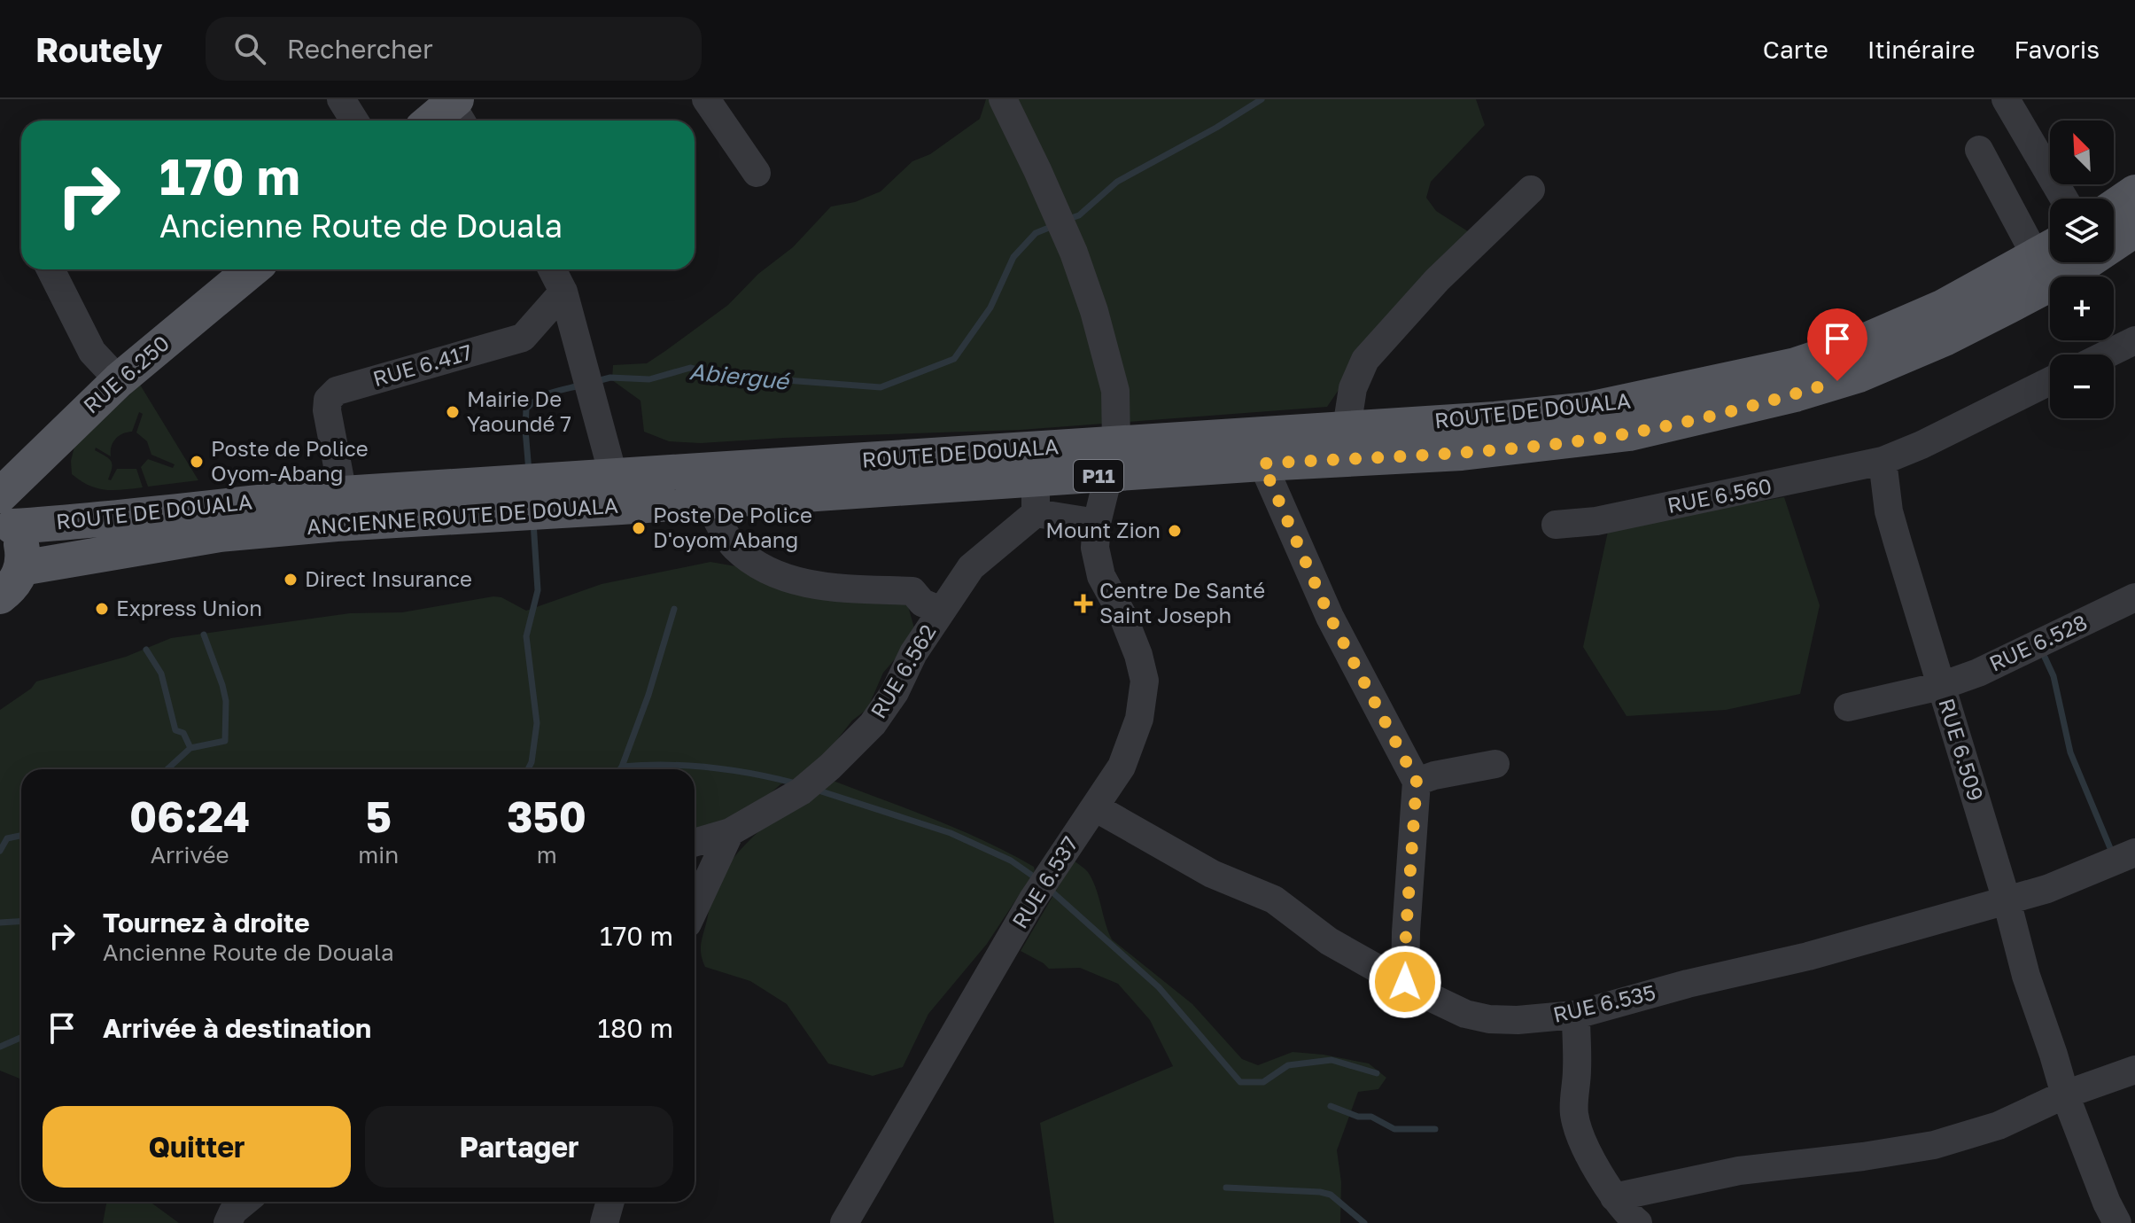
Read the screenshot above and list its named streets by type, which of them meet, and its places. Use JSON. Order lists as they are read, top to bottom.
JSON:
{
  "streets": {
    "main road": [
      "RUE 6.250",
      "ROUTE DE DOUALA",
      "P11",
      "ANCIENNE ROUTE DE DOUALA"
    ],
    "street": [
      "RUE 6.417",
      "RUE 6.560",
      "RUE 6.528",
      "RUE 6.562",
      "RUE 6.509",
      "RUE 6.537",
      "RUE 6.535"
    ]
  },
  "crossings": [
    ["RUE 6.417", "ROUTE DE DOUALA"],
    ["RUE 6.250", "ROUTE DE DOUALA"],
    ["ROUTE DE DOUALA", "ANCIENNE ROUTE DE DOUALA"],
    ["ROUTE DE DOUALA", "RUE 6.537"],
    ["RUE 6.560", "RUE 6.509"],
    ["ANCIENNE ROUTE DE DOUALA", "RUE 6.537"],
    ["RUE 6.528", "RUE 6.509"],
    ["RUE 6.509", "RUE 6.535"],
    ["RUE 6.537", "RUE 6.535"]
  ],
  "water": ["Abiergué"],
  "places": {
    "other": [
      "Mairie De Yaoundé 7",
      "Poste de Police Oyom-Abang",
      "Poste De Police D'oyom Abang",
      "Mount Zion",
      "Direct Insurance",
      "Express Union"
    ],
    "health": ["Centre De Santé Saint Joseph"]
  },
  "north": "top left",
  "page": {
    "header": "Routely",
    "search": "Rechercher",
    "nav": ["Carte", "Itinéraire", "Favoris"],
    "map_buttons": ["+", "−"],
    "turn": ["170 m", "Ancienne Route de Douala"],
    "eta": [
      "06:24",
      "Arrivée",
      "5",
      "min",
      "350",
      "m"
    ],
    "list": [
      {
        "name": "Tournez à droite",
        "note": "Ancienne Route de Douala",
        "value": "170 m"
      },
      {
        "name": "Arrivée à destination",
        "value": "180 m"
      }
    ],
    "buttons": ["Quitter", "Partager"]
  }
}
